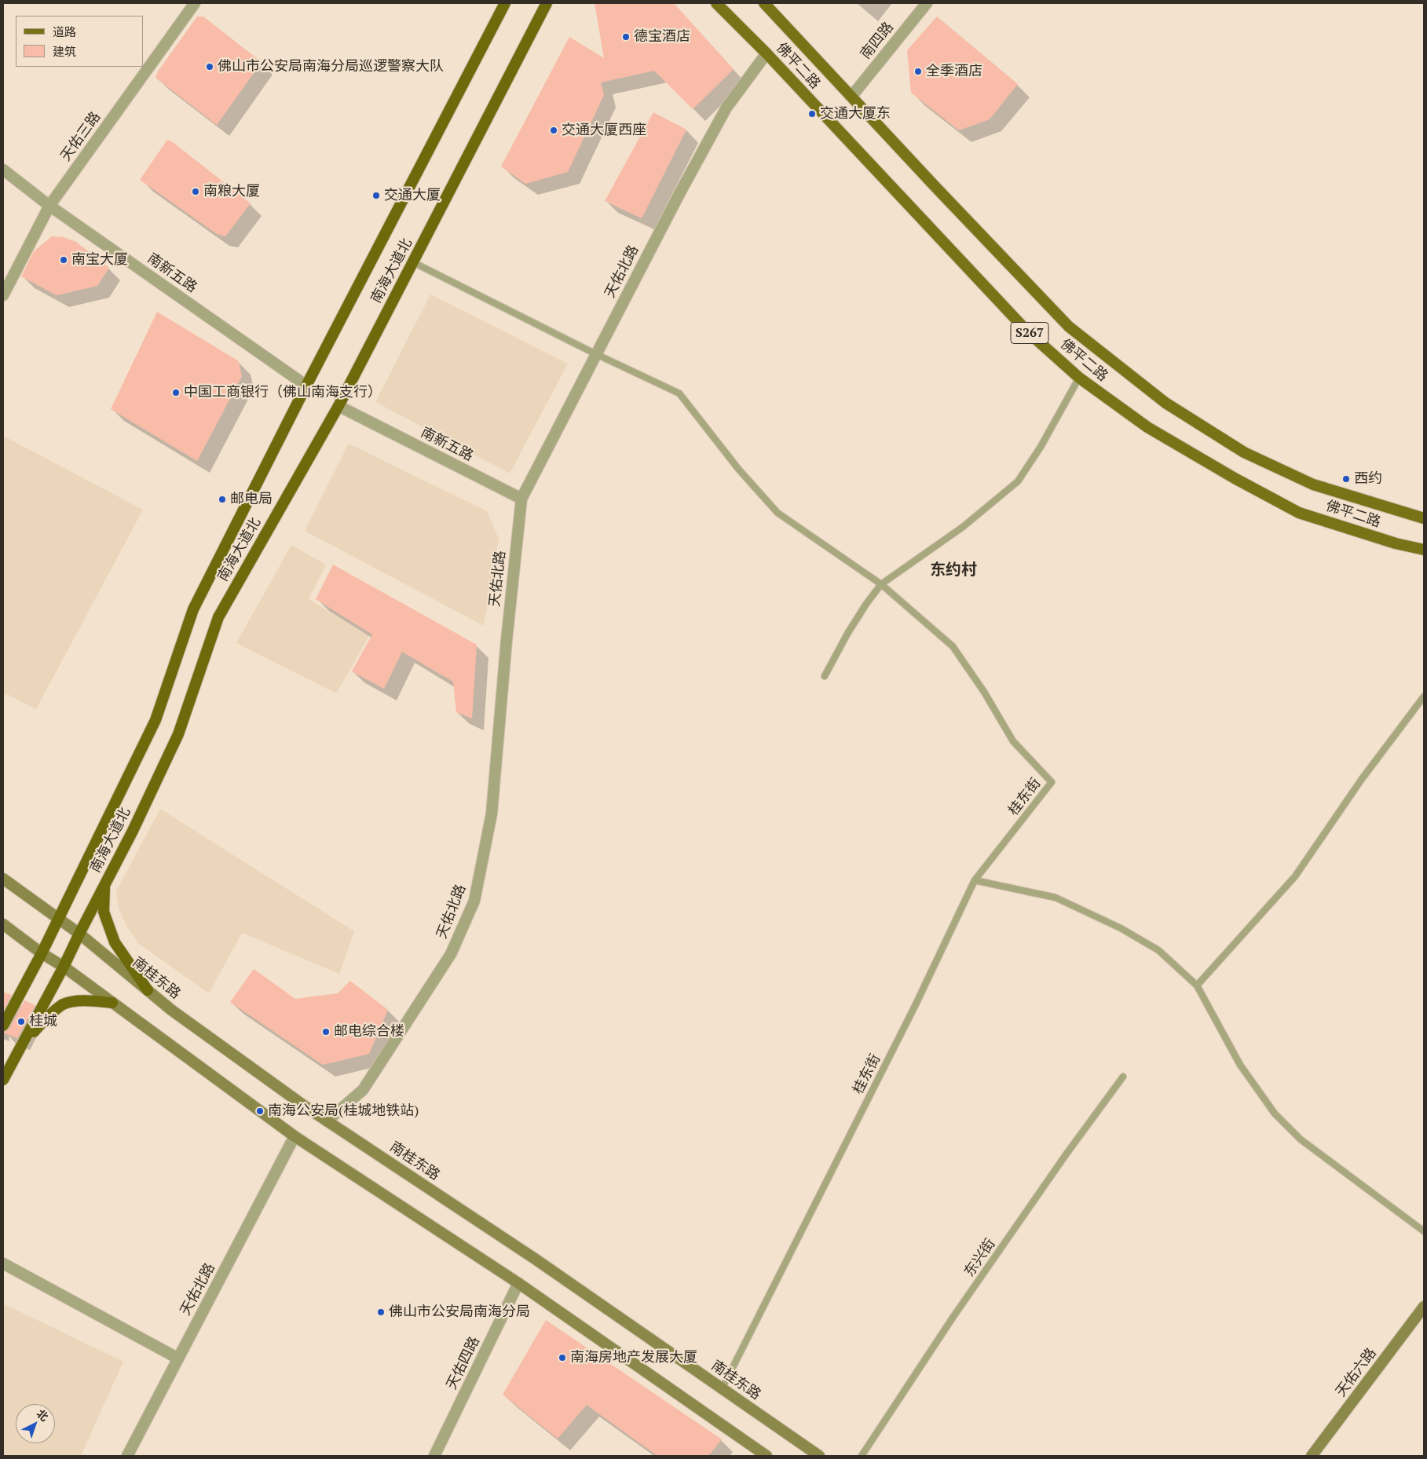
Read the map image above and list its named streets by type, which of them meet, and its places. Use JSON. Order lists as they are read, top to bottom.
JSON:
{
  "streets": {
    "highway": ["南海大道北"],
    "main road": [
      "佛平二路",
      "S267",
      "南桂东路",
      "天佑六路"
    ],
    "street": [
      "南四路",
      "天佑三路",
      "天佑北路",
      "南新五路",
      "天佑四路"
    ],
    "lane": ["桂东街", "东兴街"]
  },
  "crossings": [
    ["南四路", "佛平二路"],
    ["佛平二路", "天佑北路"],
    ["天佑三路", "南新五路"],
    ["南海大道北", "南新五路"],
    ["南海大道北", "南桂东路"],
    ["天佑北路", "南新五路"],
    ["天佑北路", "南桂东路"],
    ["桂东街", "南桂东路"]
  ],
  "districts": ["东约村"],
  "places": [
    "德宝酒店",
    "佛山市公安局南海分局巡逻警察大队",
    "全季酒店",
    "交通大厦东",
    "交通大厦西座",
    "南粮大厦",
    "交通大厦",
    "南宝大厦",
    "中国工商银行（佛山南海支行）",
    "西约",
    "邮电局",
    "桂城",
    "邮电综合楼",
    "南海公安局(桂城地铁站)",
    "佛山市公安局南海分局",
    "南海房地产发展大厦"
  ],
  "legend": ["道路", "建筑"],
  "north": "top right"
}
